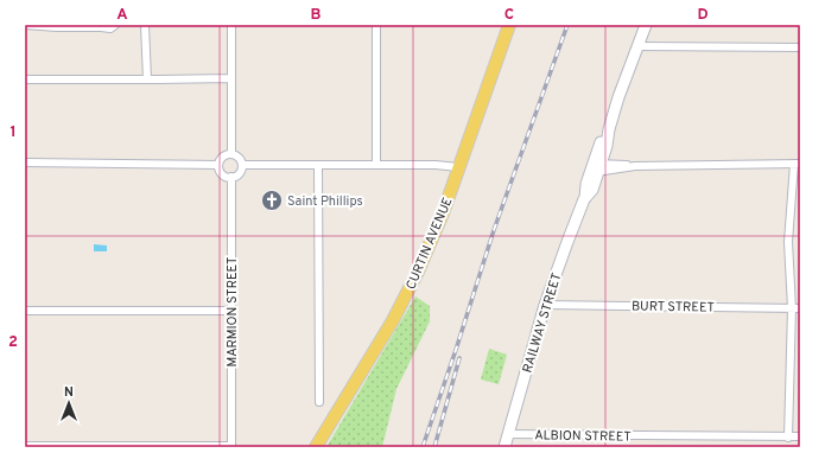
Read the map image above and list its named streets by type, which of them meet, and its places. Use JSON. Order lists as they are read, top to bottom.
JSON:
{
  "streets": {
    "main road": ["CURTIN AVENUE"],
    "street": [
      "BURT STREET",
      "MARMION STREET",
      "RAILWAY STREET",
      "ALBION STREET"
    ]
  },
  "crossings": [
    ["BURT STREET", "RAILWAY STREET"],
    ["RAILWAY STREET", "ALBION STREET"]
  ],
  "places": {
    "church": ["Saint Phillips"]
  },
  "north": "top",
  "grid": {
    "columns": [
      "A",
      "B",
      "C",
      "D"
    ],
    "rows": ["1", "2"]
  }
}
